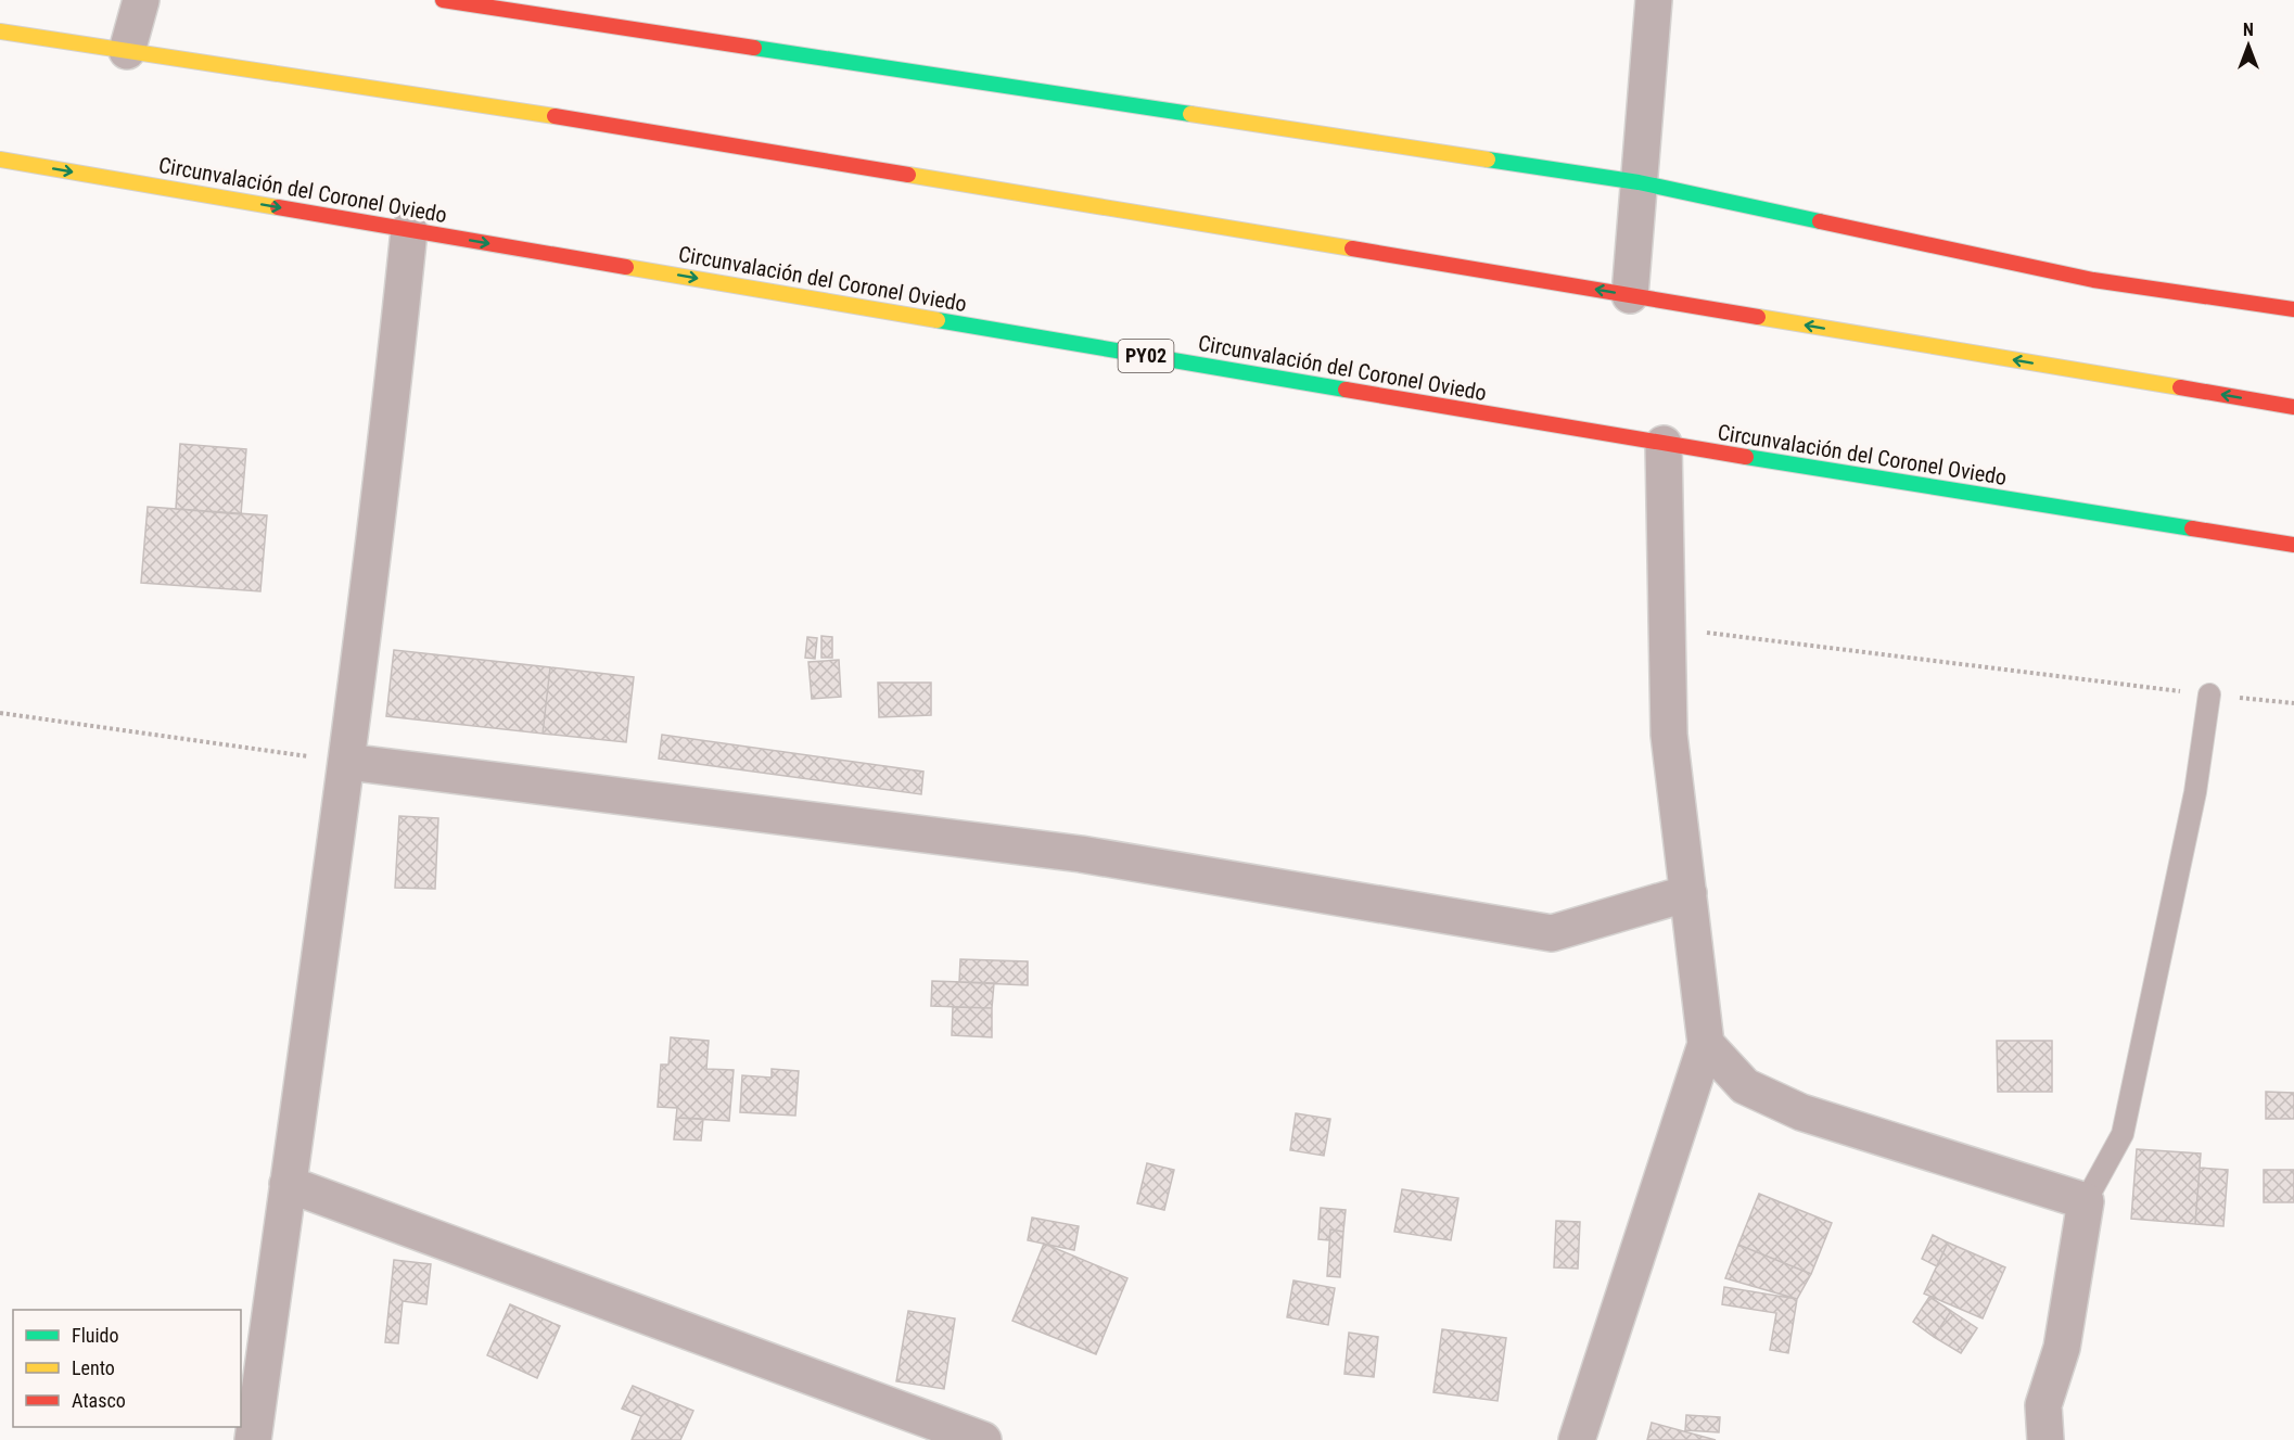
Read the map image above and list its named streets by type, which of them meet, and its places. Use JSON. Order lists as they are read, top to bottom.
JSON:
{
  "streets": {
    "main road": ["Circunvalación del Coronel Oviedo", "PY02"]
  },
  "one_way": ["Circunvalación del Coronel Oviedo"],
  "legend": ["Fluido", "Lento", "Atasco"],
  "north": "top"
}
